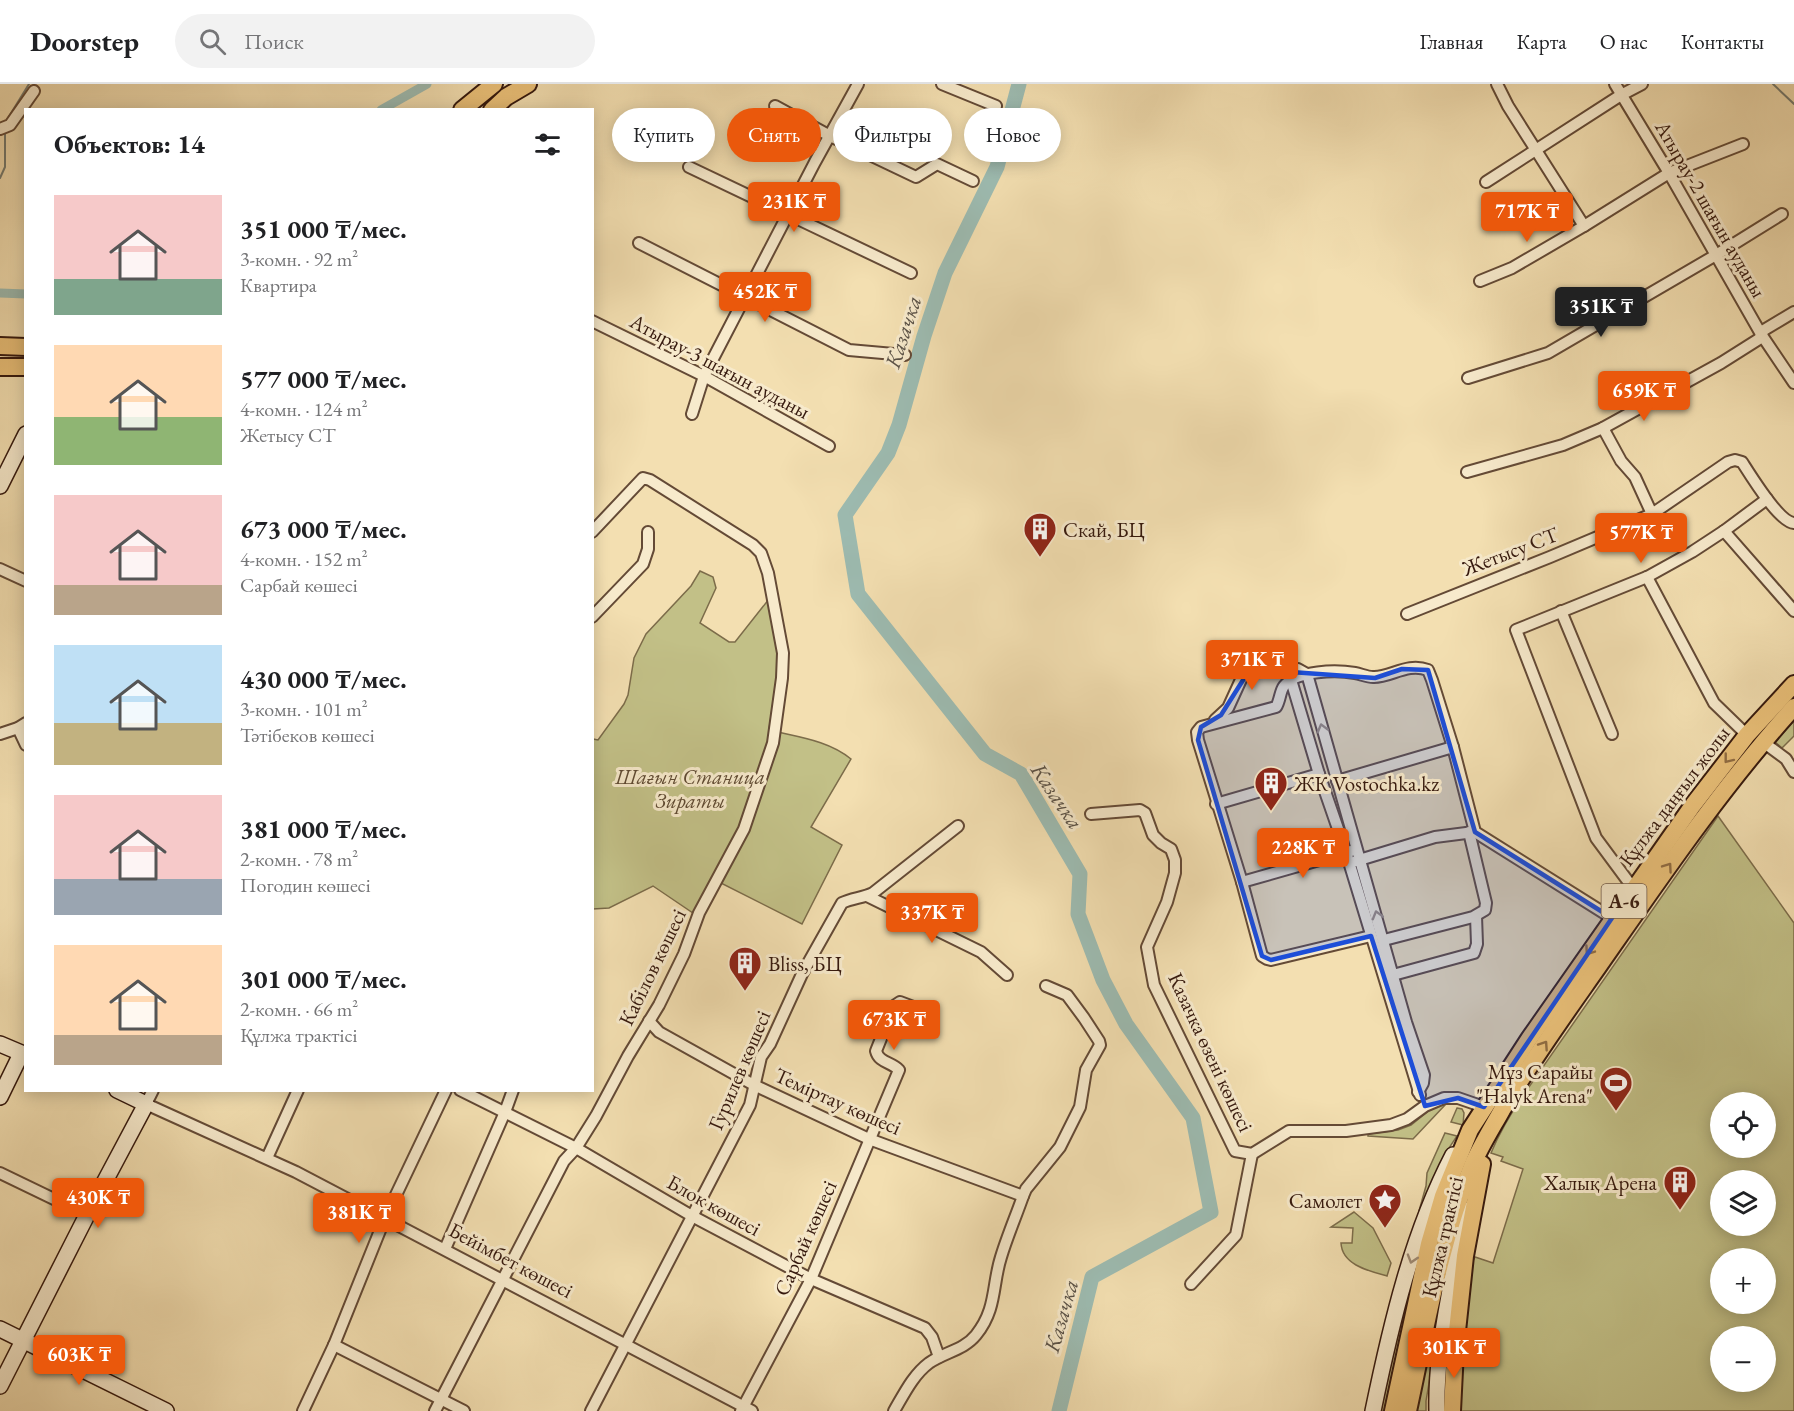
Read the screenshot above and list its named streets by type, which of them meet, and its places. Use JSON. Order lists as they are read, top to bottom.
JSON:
{
  "streets": {
    "main road": [
      "Құлжа даңғыл жолы",
      "A-6",
      "Құлжа трактісі",
      "Бейімбет көшесі"
    ],
    "street": [
      "Атырау-2 шағын ауданы",
      "Атырау-3 шағын ауданы",
      "Жетысу СТ",
      "Кабілов көшесі",
      "Казачка өзені көшесі",
      "Гурилев көшесі",
      "Теміртау көшесі",
      "Блок көшесі",
      "Сарбай көшесі"
    ]
  },
  "crossings": [
    ["Құлжа даңғыл жолы", "A-6"],
    ["Құлжа даңғыл жолы", "Казачка өзені көшесі"],
    ["Құлжа даңғыл жолы", "Құлжа трактісі"],
    ["Кабілов көшесі", "Теміртау көшесі"],
    ["Кабілов көшесі", "Блок көшесі"],
    ["Кабілов көшесі", "Бейімбет көшесі"],
    ["Гурилев көшесі", "Теміртау көшесі"],
    ["Гурилев көшесі", "Блок көшесі"],
    ["Гурилев көшесі", "Бейімбет көшесі"],
    ["Теміртау көшесі", "Сарбай көшесі"],
    ["Блок көшесі", "Сарбай көшесі"],
    ["Сарбай көшесі", "Бейімбет көшесі"]
  ],
  "water": ["Казачка"],
  "parks": ["Шағын Станица Зираты"],
  "places": {
    "building": [
      "Скай, БЦ",
      "ЖК Vostochka.kz",
      "Bliss, БЦ",
      "Халық Арена"
    ],
    "sports": ["Мұз Сарайы \"Halyk Arena\""],
    "place": ["Самолет"]
  },
  "page": {
    "header": "Doorstep",
    "search": "Поиск",
    "nav": [
      "Главная",
      "Карта",
      "О нас",
      "Контакты"
    ],
    "chip": [
      "Купить",
      "Снять",
      "Фильтры",
      "Новое"
    ],
    "heading": "Объектов: 14",
    "list": [
      {
        "name": "351 000 ₸/мес.",
        "note": "3-комн. · 92 m² · Квартира"
      },
      {
        "name": "577 000 ₸/мес.",
        "note": "4-комн. · 124 m² · Жетысу СТ"
      },
      {
        "name": "673 000 ₸/мес.",
        "note": "4-комн. · 152 m² · Сарбай көшесі"
      },
      {
        "name": "430 000 ₸/мес.",
        "note": "3-комн. · 101 m² · Тәтібеков көшесі"
      },
      {
        "name": "381 000 ₸/мес.",
        "note": "2-комн. · 78 m² · Погодин көшесі"
      },
      {
        "name": "301 000 ₸/мес.",
        "note": "2-комн. · 66 m² · Құлжа трактісі"
      }
    ],
    "price": [
      "231K ₸",
      "717K ₸",
      "452K ₸",
      "351K ₸",
      "659K ₸",
      "577K ₸",
      "371K ₸",
      "228K ₸",
      "337K ₸",
      "673K ₸",
      "430K ₸",
      "381K ₸",
      "301K ₸",
      "603K ₸"
    ],
    "map_buttons": ["+", "−"]
  }
}
